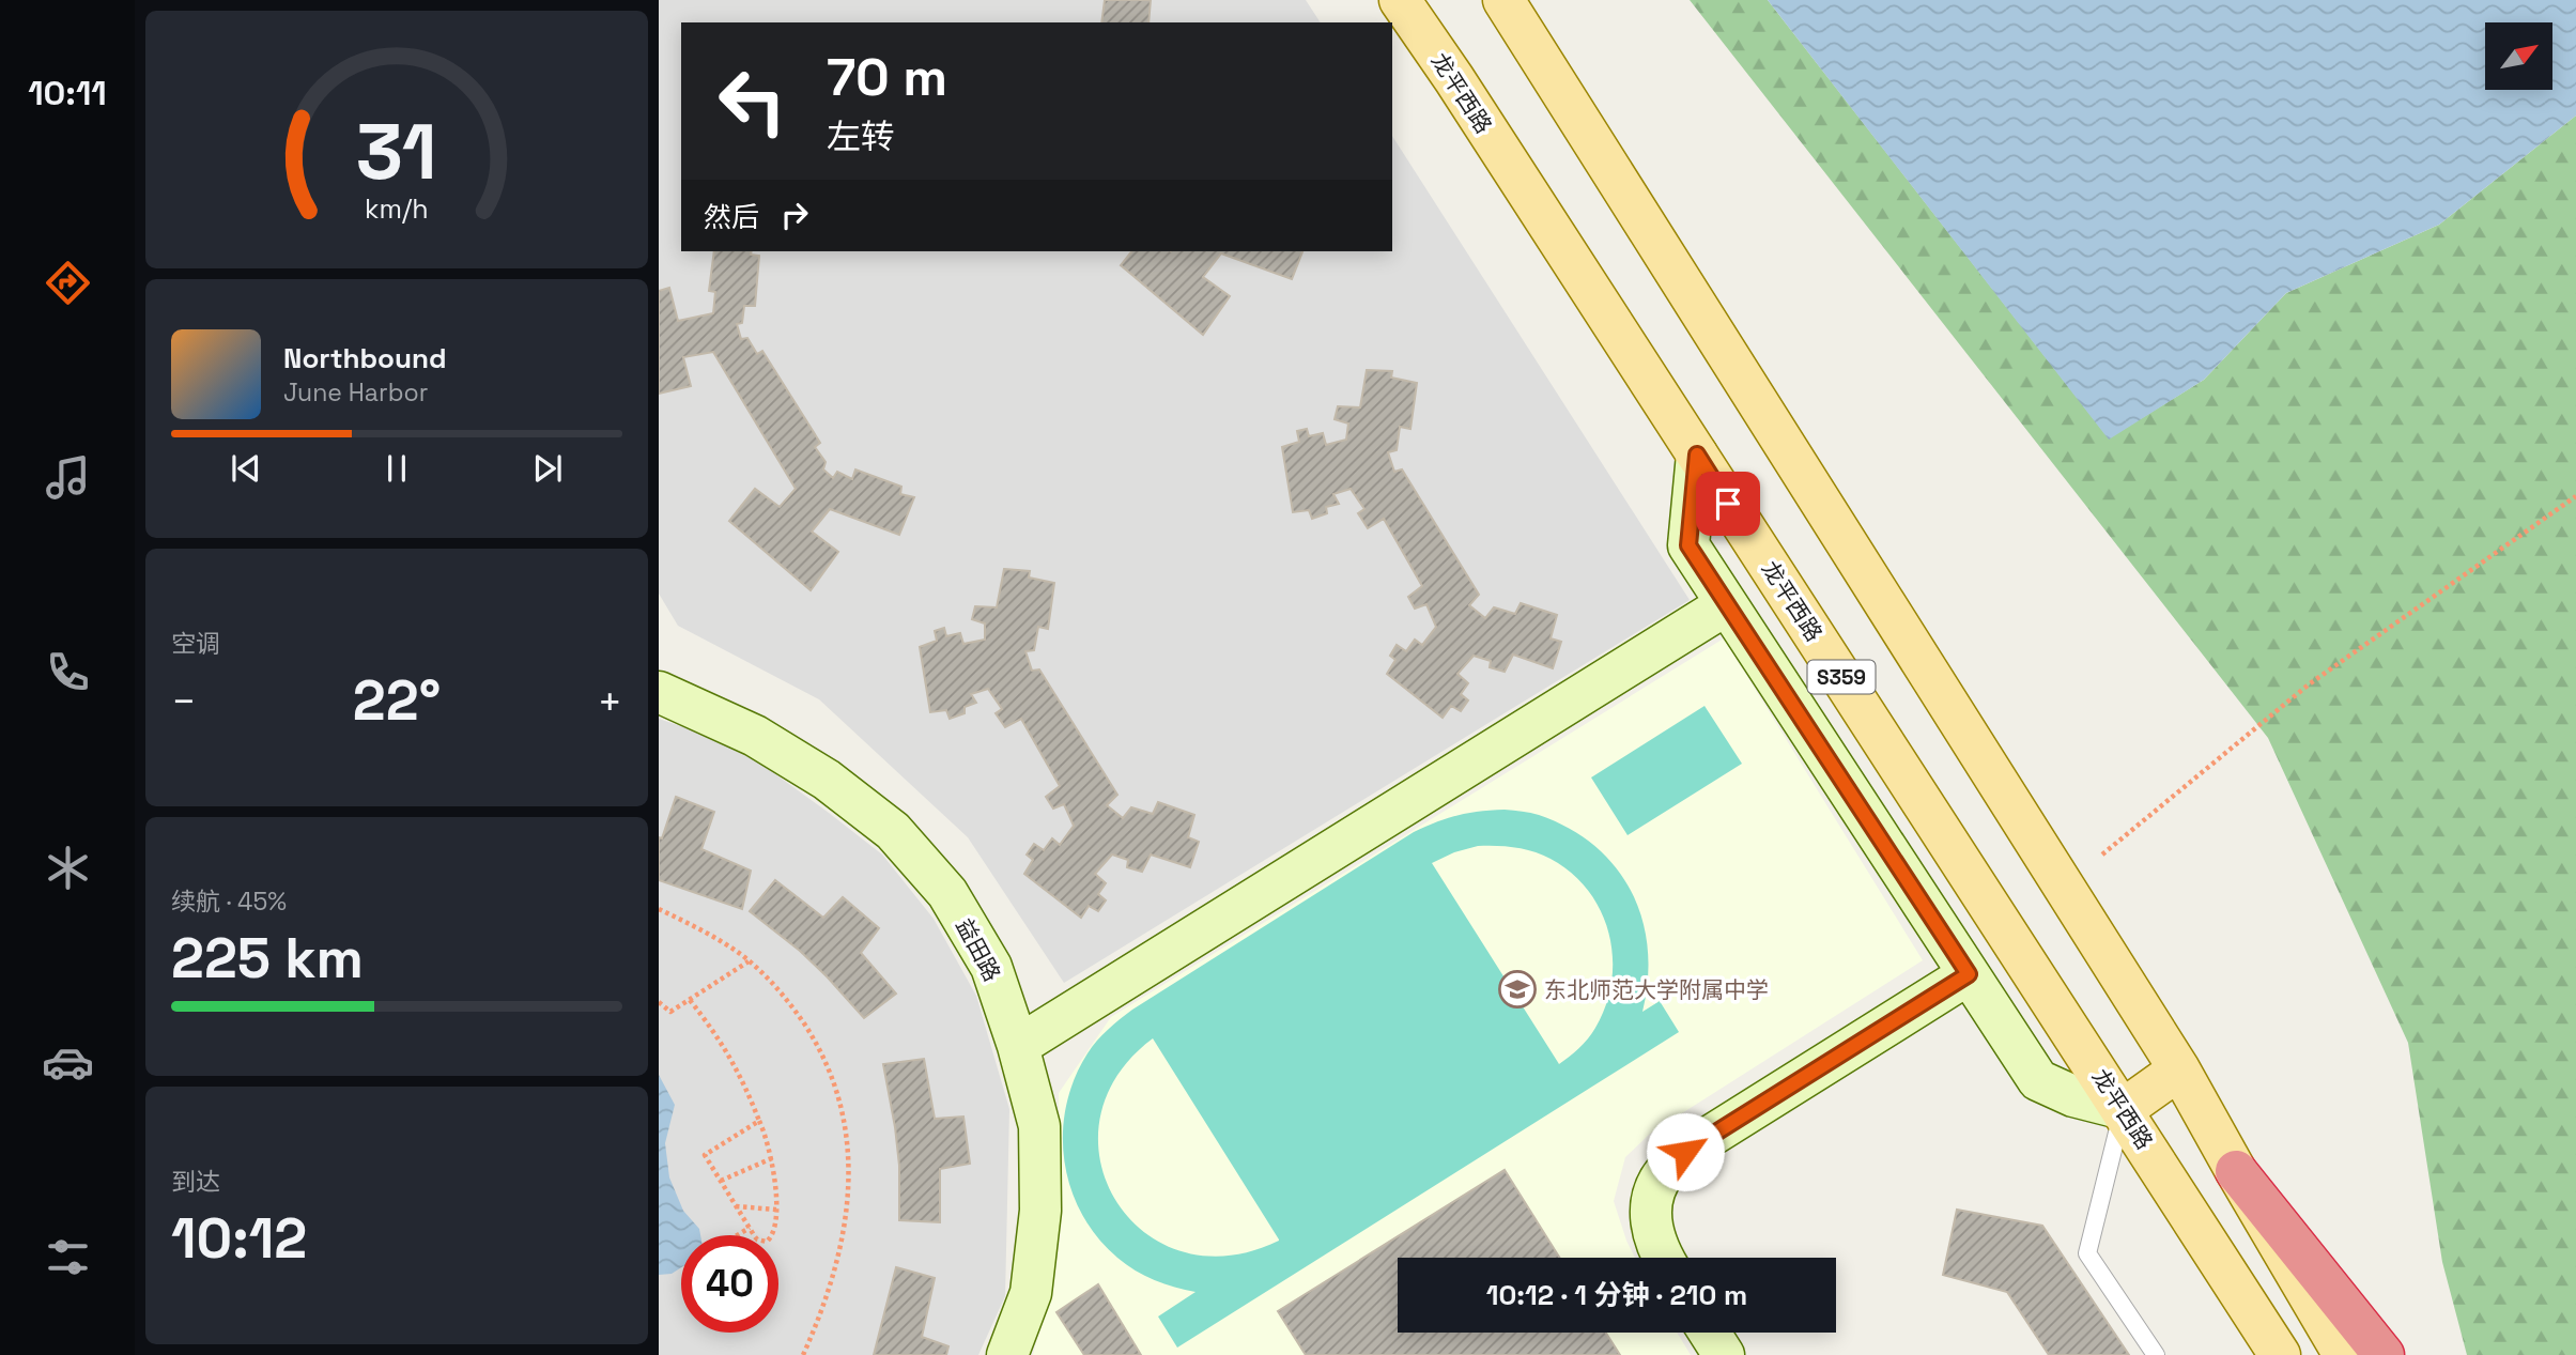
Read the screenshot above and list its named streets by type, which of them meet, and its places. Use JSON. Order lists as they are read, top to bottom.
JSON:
{
  "streets": {
    "main road": ["龙平西路", "S359"],
    "street": ["益田路"]
  },
  "places": {
    "school or university": ["东北师范大学附属中学"]
  },
  "north": "top right",
  "page": {
    "tabs": "10:11",
    "turn": ["70 m", "左转"],
    "then": "然后",
    "song": ["Northbound", "June Harbor"],
    "tile": [
      "空调",
      ["续航 · 45%", "225 km"],
      ["到达", "10:12"]
    ],
    "heat": ["−", "22°", "+"],
    "limit": "40",
    "trip": "10:12 · 1 分钟 · 210 m",
    "gauge": ["31", "km/h"]
  }
}
